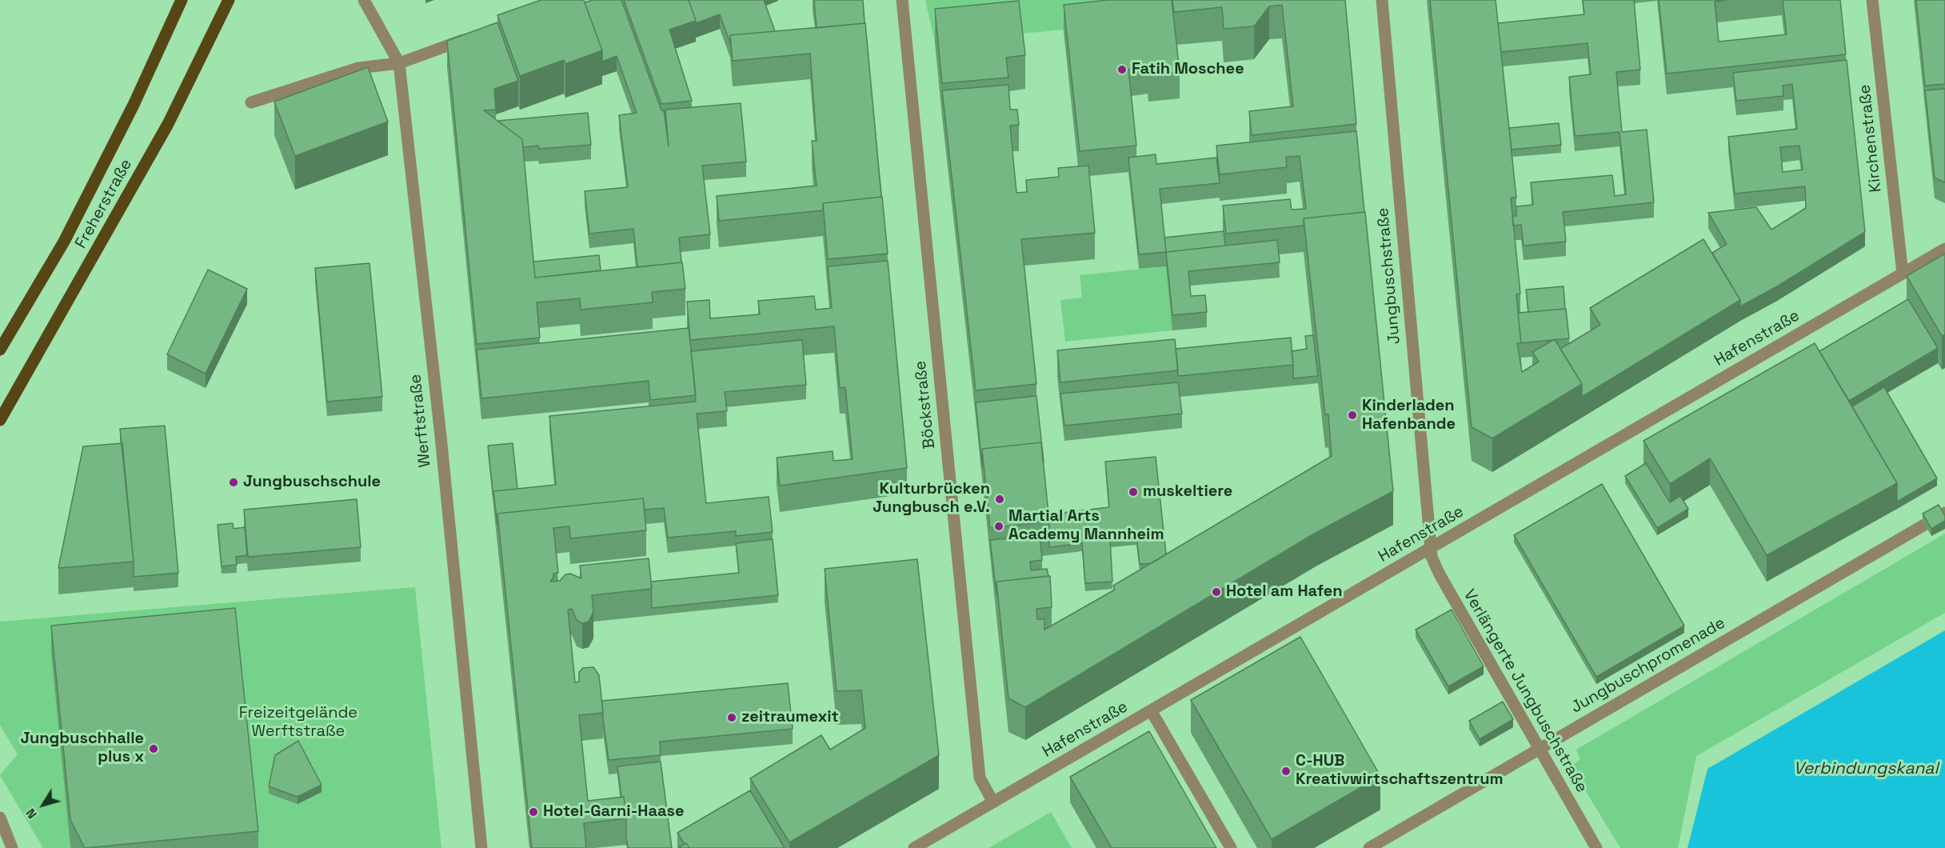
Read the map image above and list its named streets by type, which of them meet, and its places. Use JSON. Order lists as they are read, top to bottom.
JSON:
{
  "streets": {
    "main road": ["Freherstraße"],
    "street": [
      "Kirchenstraße",
      "Jungbuschstraße",
      "Hafenstraße",
      "Böckstraße",
      "Werftstraße",
      "Jungbuschpromenade",
      "Verlängerte Jungbuschstraße"
    ]
  },
  "crossings": [
    ["Kirchenstraße", "Hafenstraße"],
    ["Jungbuschstraße", "Hafenstraße"],
    ["Jungbuschstraße", "Verlängerte Jungbuschstraße"],
    ["Hafenstraße", "Böckstraße"],
    ["Hafenstraße", "Verlängerte Jungbuschstraße"],
    ["Jungbuschpromenade", "Verlängerte Jungbuschstraße"]
  ],
  "water": ["Verbindungskanal"],
  "parks": ["Freizeitgelände Werftstraße"],
  "places": [
    "Fatih Moschee",
    "Kinderladen Hafenbande",
    "Jungbuschschule",
    "muskeltiere",
    "Kulturbrücken Jungbusch e.V.",
    "Martial Arts Academy Mannheim",
    "Hotel am Hafen",
    "zeitraumexit",
    "Jungbuschhalle plus x",
    "C-HUB Kreativwirtschaftszentrum",
    "Hotel-Garni-Haase"
  ],
  "north": "bottom left"
}
